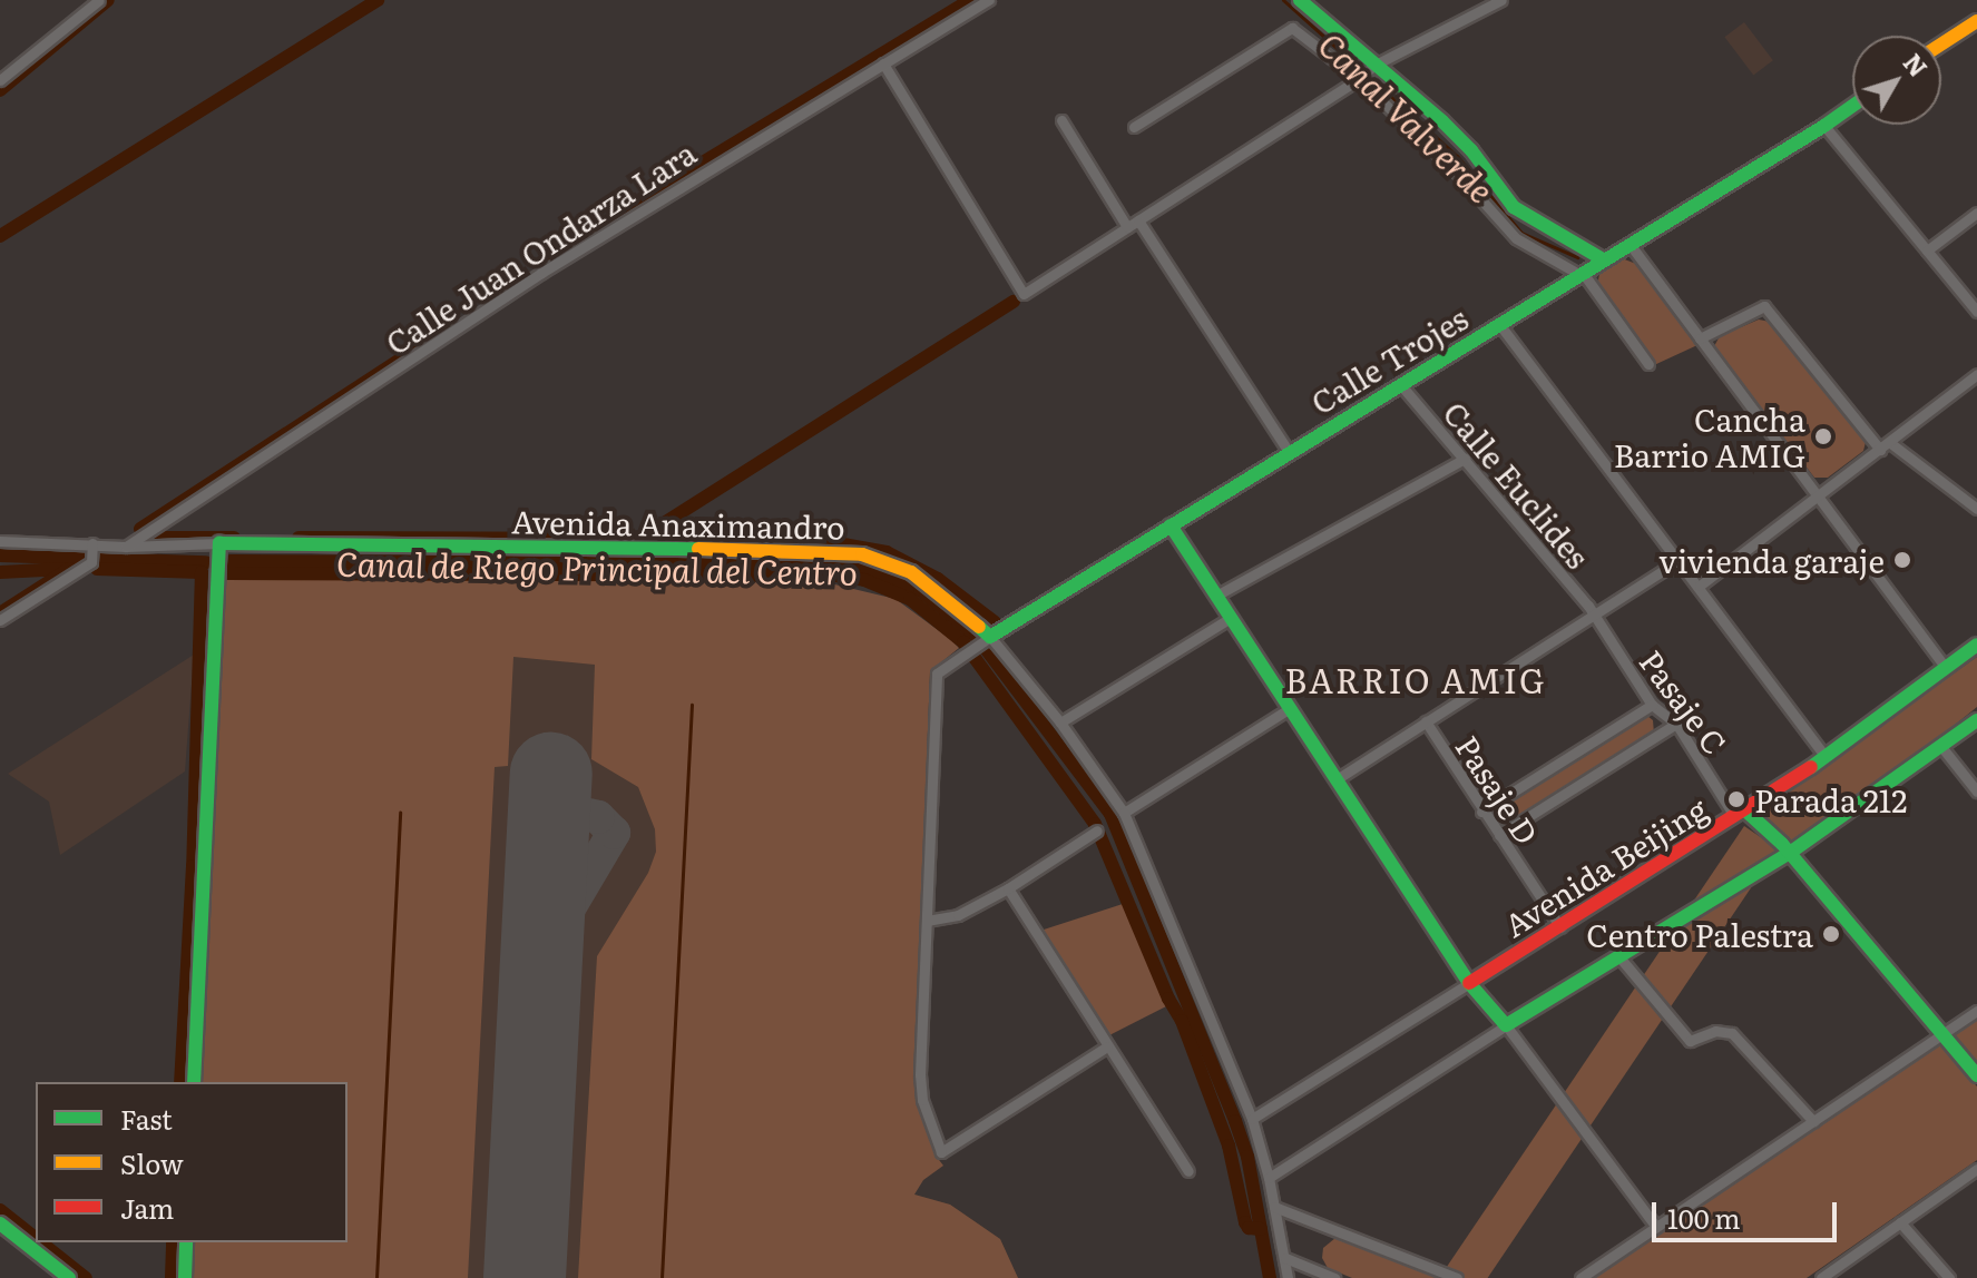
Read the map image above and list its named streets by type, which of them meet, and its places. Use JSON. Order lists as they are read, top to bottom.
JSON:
{
  "streets": {
    "street": [
      "Calle Juan Ondarza Lara",
      "Calle Trojes",
      "Calle Euclides",
      "Avenida Anaximandro",
      "Pasaje C",
      "Pasaje D",
      "Avenida Beijing"
    ]
  },
  "crossings": [
    ["Calle Juan Ondarza Lara", "Avenida Anaximandro"],
    ["Calle Trojes", "Calle Euclides"],
    ["Calle Trojes", "Avenida Anaximandro"],
    ["Calle Euclides", "Pasaje C"],
    ["Avenida Anaximandro", "Avenida Beijing"],
    ["Pasaje C", "Avenida Beijing"],
    ["Pasaje D", "Avenida Beijing"]
  ],
  "districts": ["BARRIO AMIG"],
  "water": ["Canal Valverde", "Canal de Riego Principal del Centro"],
  "places": [
    "Cancha Barrio AMIG",
    "vivienda garaje",
    "Parada 212",
    "Centro Palestra"
  ],
  "legend": ["Fast", "Slow", "Jam"],
  "scale_bar": "100 m",
  "north": "top right"
}
